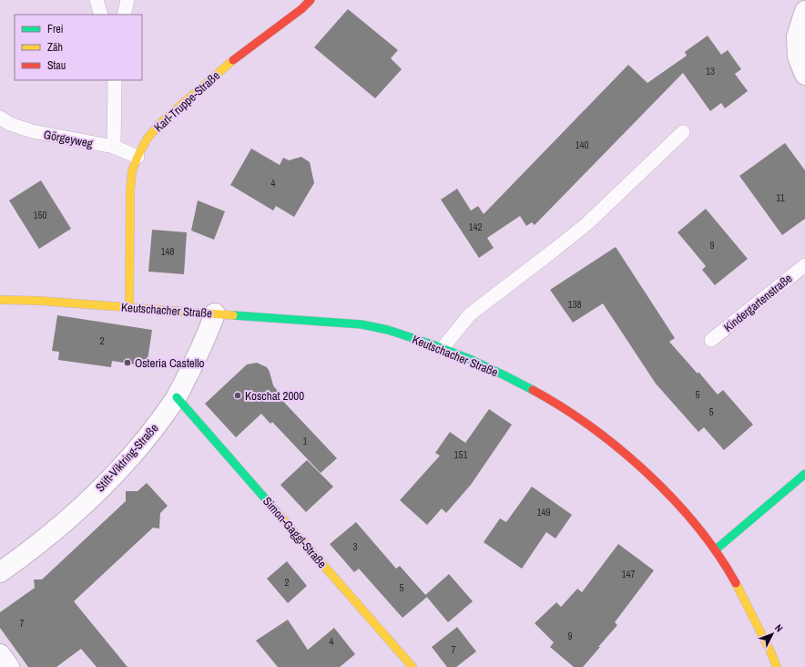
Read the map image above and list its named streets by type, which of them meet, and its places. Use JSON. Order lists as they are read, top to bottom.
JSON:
{
  "streets": {
    "main road": ["Karl-Truppe-Straße", "Keutschacher Straße", "Simon-Gaggl-Straße"],
    "street": ["Stift-Viktring-Straße"],
    "lane": ["Görgeyweg", "Kindergartenstraße"]
  },
  "crossings": [
    ["Karl-Truppe-Straße", "Görgeyweg"],
    ["Karl-Truppe-Straße", "Keutschacher Straße"],
    ["Keutschacher Straße", "Stift-Viktring-Straße"],
    ["Stift-Viktring-Straße", "Simon-Gaggl-Straße"]
  ],
  "places": ["Osteria Castello", "Koschat 2000"],
  "house_numbers": [
    "13",
    "140",
    "4",
    "11",
    "150",
    "142",
    "9",
    "148",
    "138",
    "2",
    "5",
    "5",
    "1",
    "151",
    "149",
    "3",
    "147",
    "2",
    "5",
    "7",
    "9",
    "4",
    "7"
  ],
  "legend": ["Frei", "Zäh", "Stau"],
  "north": "top right"
}
